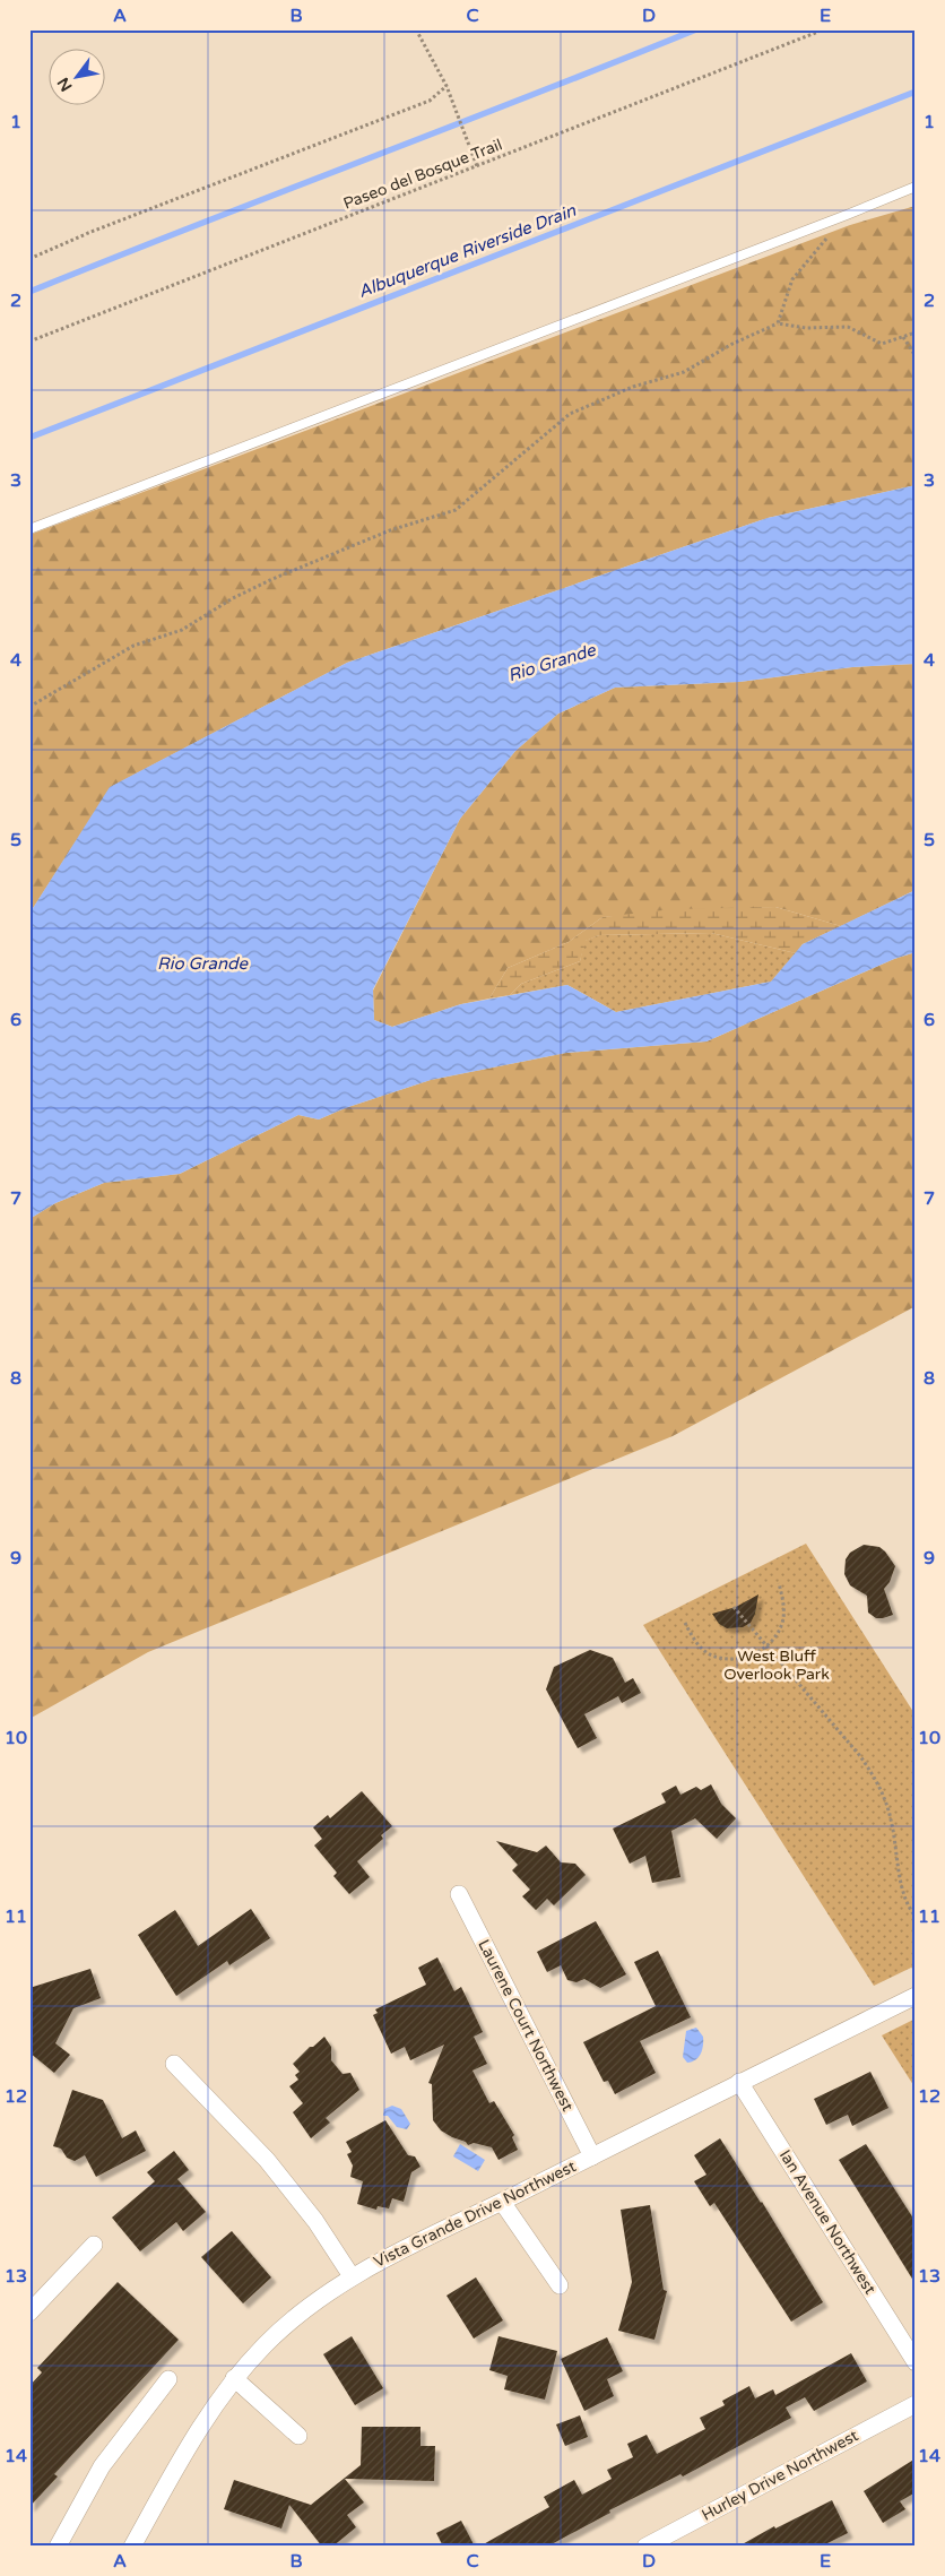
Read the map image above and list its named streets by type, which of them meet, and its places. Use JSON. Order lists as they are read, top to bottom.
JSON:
{
  "streets": {
    "street": [
      "Laurene Court Northwest",
      "Vista Grande Drive Northwest",
      "Ian Avenue Northwest",
      "Hurley Drive Northwest"
    ],
    "path": ["Paseo del Bosque Trail"]
  },
  "crossings": [
    ["Laurene Court Northwest", "Vista Grande Drive Northwest"],
    ["Vista Grande Drive Northwest", "Ian Avenue Northwest"]
  ],
  "water": ["Albuquerque Riverside Drain", "Rio Grande"],
  "parks": ["West Bluff Overlook Park"],
  "north": "bottom left",
  "grid": {
    "columns": [
      "A",
      "B",
      "C",
      "D",
      "E"
    ],
    "rows": [
      "1",
      "2",
      "3",
      "4",
      "5",
      "6",
      "7",
      "8",
      "9",
      "10",
      "11",
      "12",
      "13",
      "14"
    ]
  }
}
